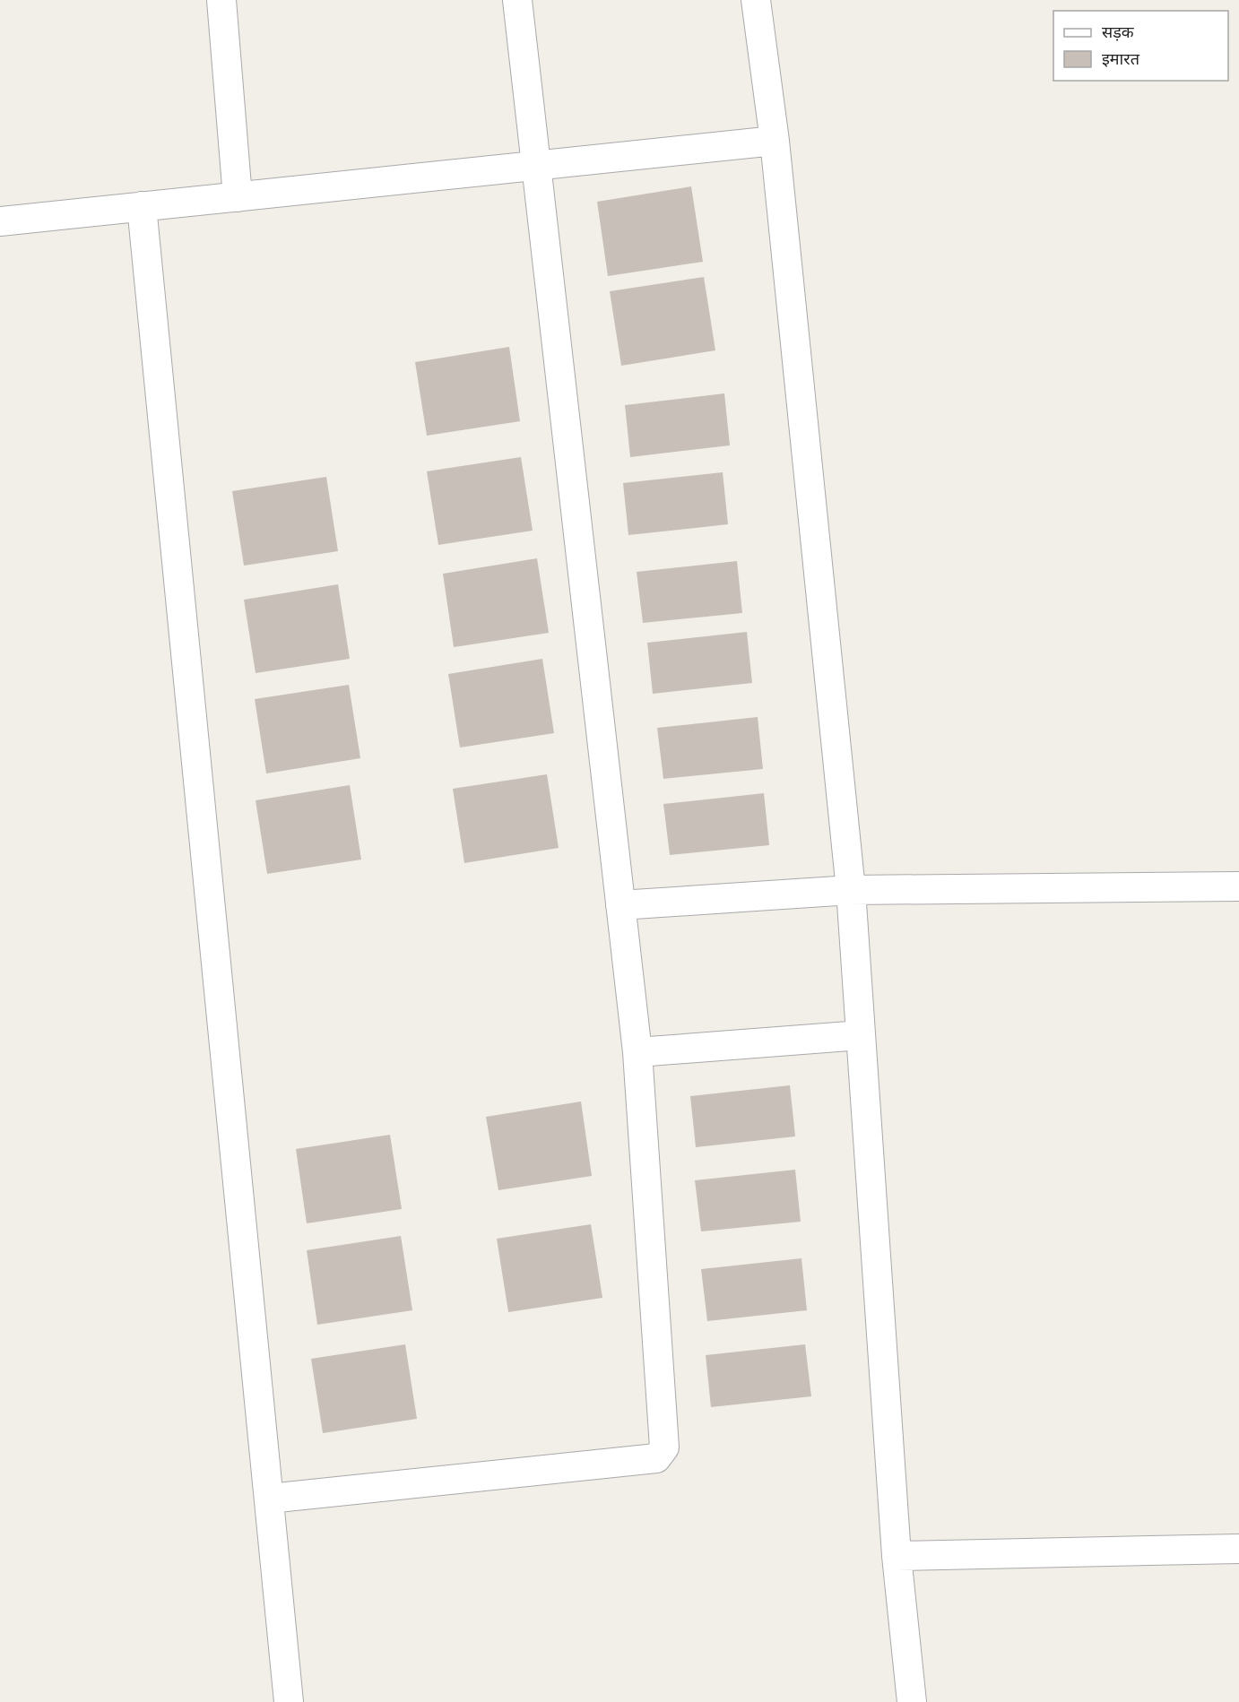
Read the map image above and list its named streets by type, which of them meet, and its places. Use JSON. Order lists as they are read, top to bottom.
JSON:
{
  "legend": ["सड़क", "इमारत"]
}
